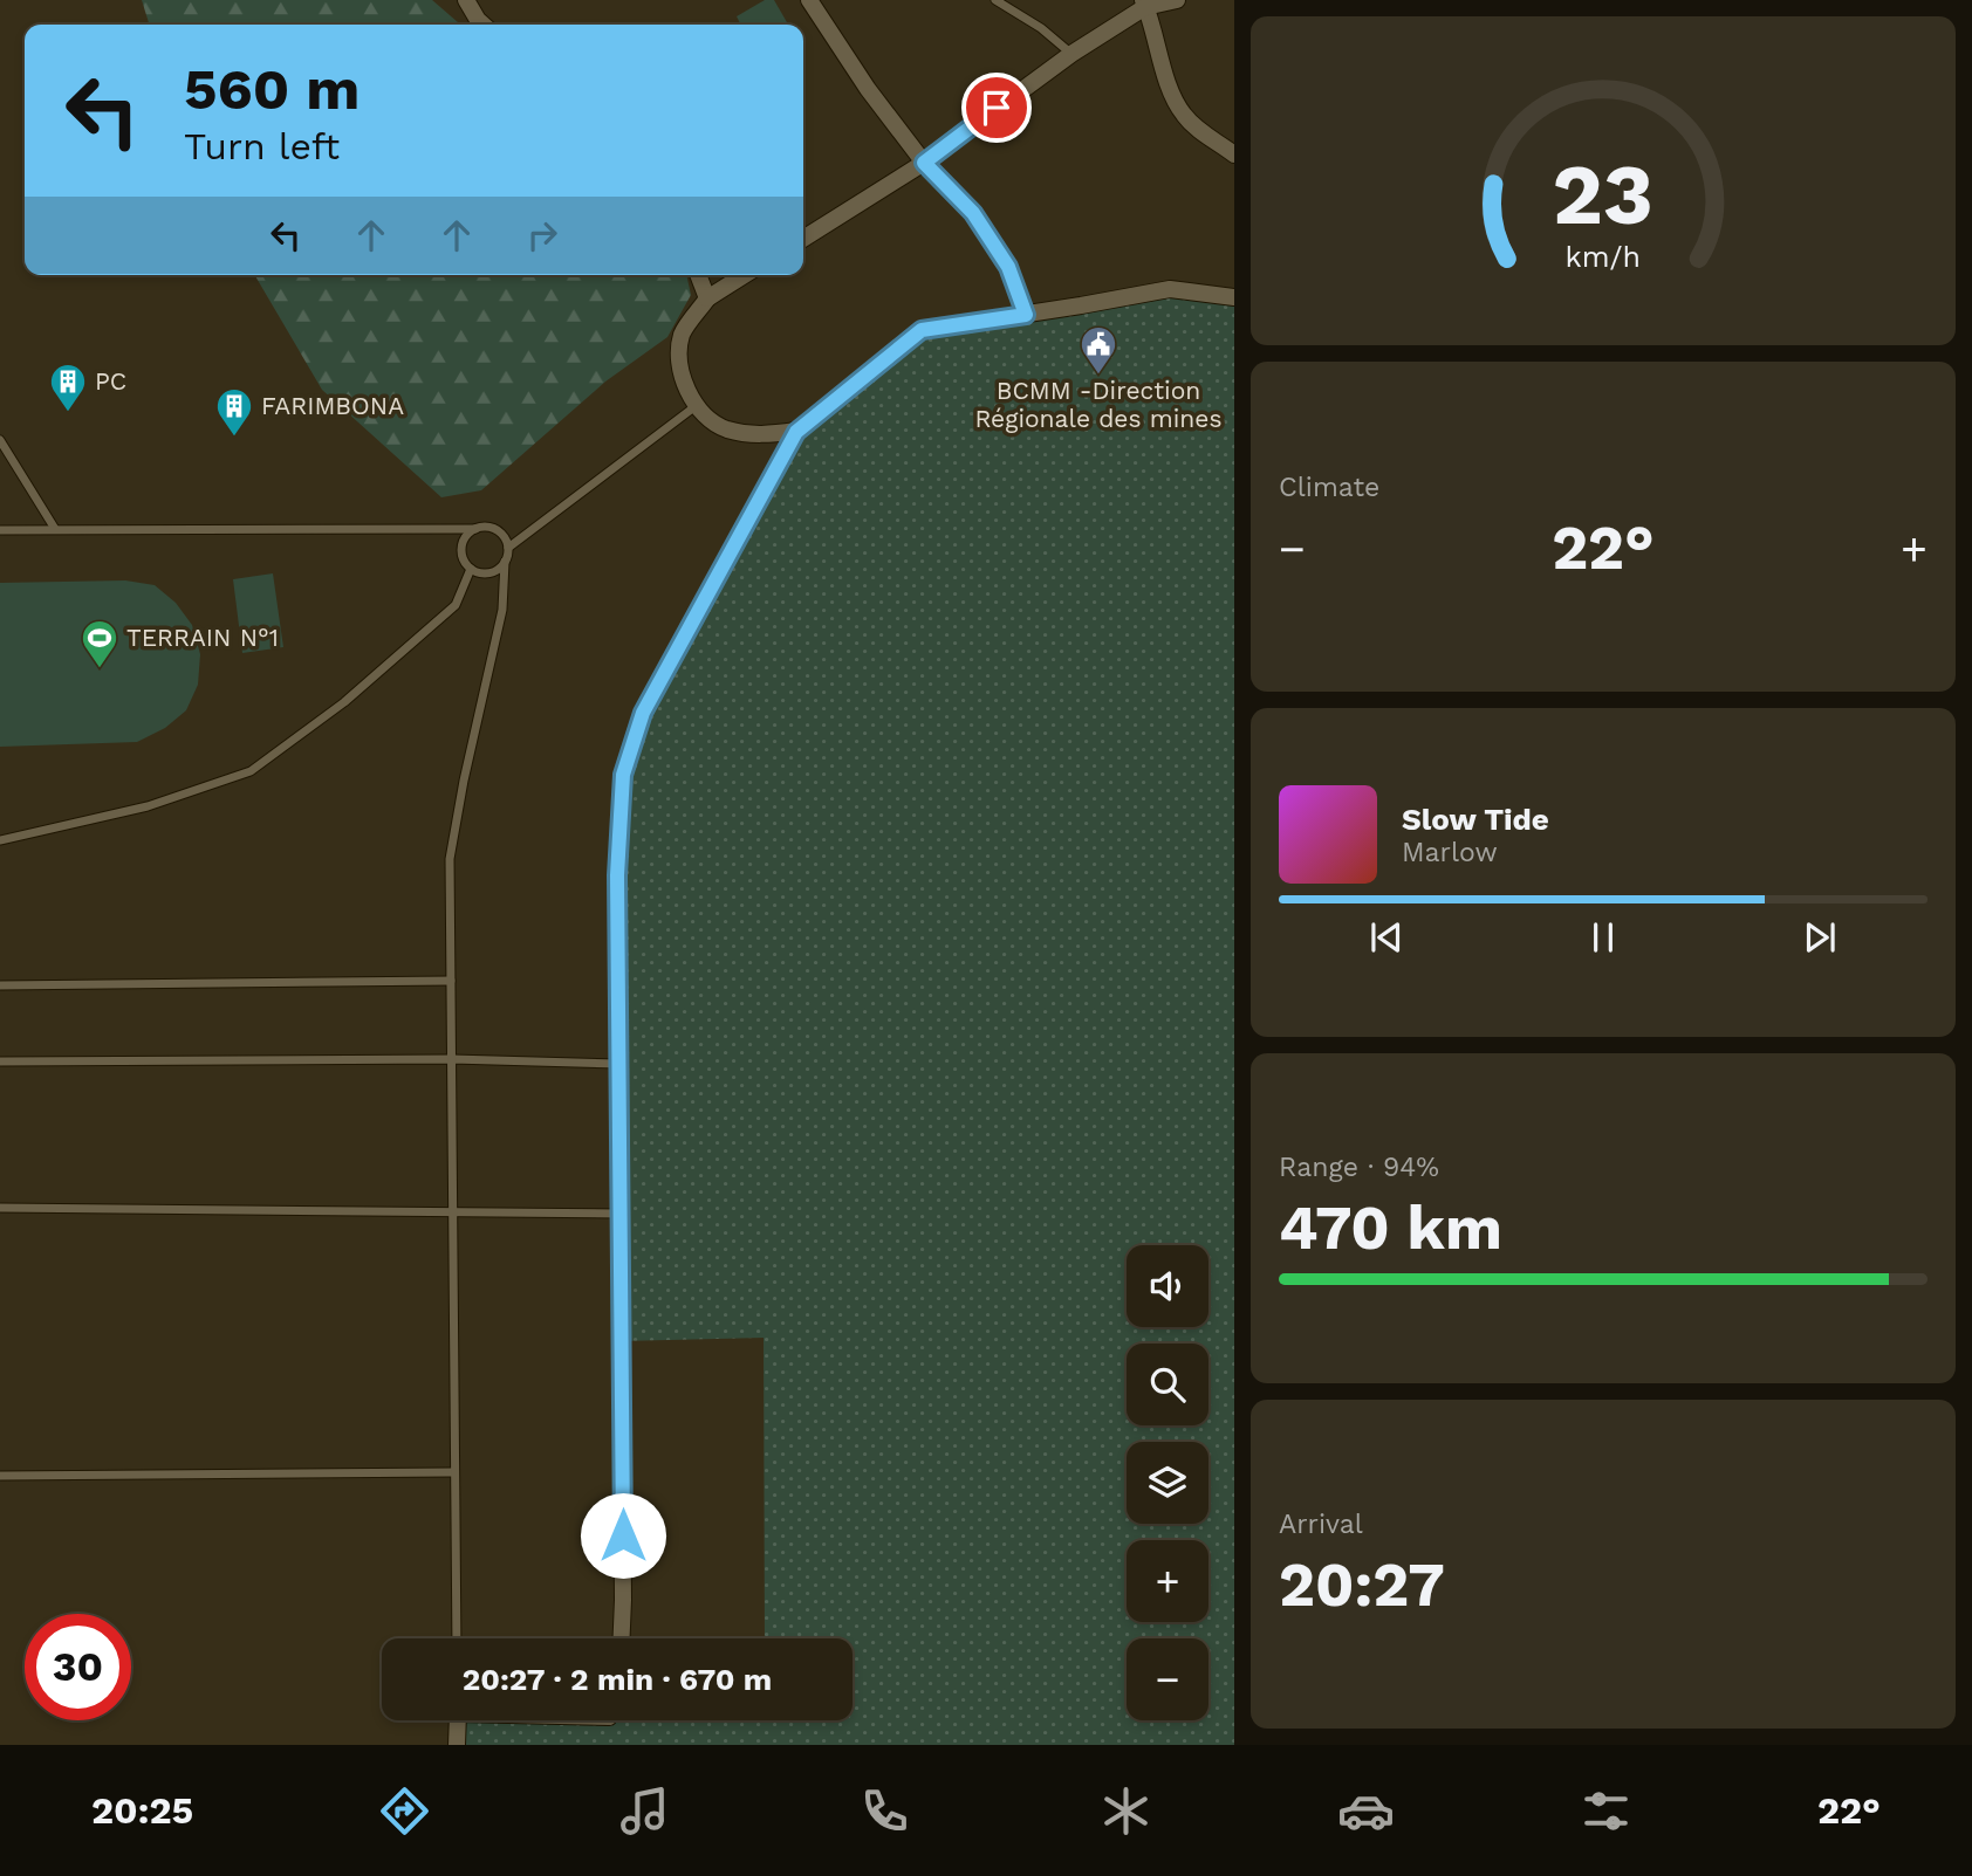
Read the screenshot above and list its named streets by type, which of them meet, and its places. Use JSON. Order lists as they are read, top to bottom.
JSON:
{
  "places": {
    "public building": ["BCMM -Direction Régionale des mines"],
    "building": ["PC", "FARIMBONA"],
    "sports": ["TERRAIN N°1"]
  },
  "page": {
    "turn": ["560 m", "Turn left"],
    "tile": [
      "Climate",
      ["Range · 94%", "470 km"],
      ["Arrival", "20:27"]
    ],
    "heat": ["−", "22°", "+"],
    "song": ["Slow Tide", "Marlow"],
    "map_buttons": ["+", "−"],
    "limit": "30",
    "trip": "20:27 · 2 min · 670 m",
    "tabs": ["20:25", "22°"],
    "gauge": ["23", "km/h"]
  }
}
